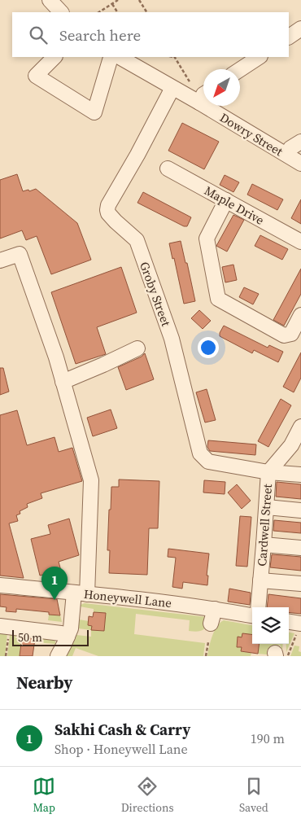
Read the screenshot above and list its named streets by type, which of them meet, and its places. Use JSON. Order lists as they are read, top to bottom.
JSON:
{
  "streets": {
    "street": [
      "Dowry Street",
      "Maple Drive",
      "Groby Street",
      "Cardwell Street",
      "Honeywell Lane"
    ]
  },
  "crossings": [
    ["Dowry Street", "Groby Street"],
    ["Groby Street", "Cardwell Street"]
  ],
  "scale_bar": "50 m",
  "north": "bottom left",
  "page": {
    "search": "Search here",
    "pins": "1",
    "scale": "50 m",
    "heading": "Nearby",
    "list": [
      {
        "mark": "1",
        "name": "Sakhi Cash & Carry",
        "note": "Shop · Honeywell Lane",
        "value": "190 m"
      }
    ],
    "nav": ["Map", "Directions", "Saved"]
  }
}
